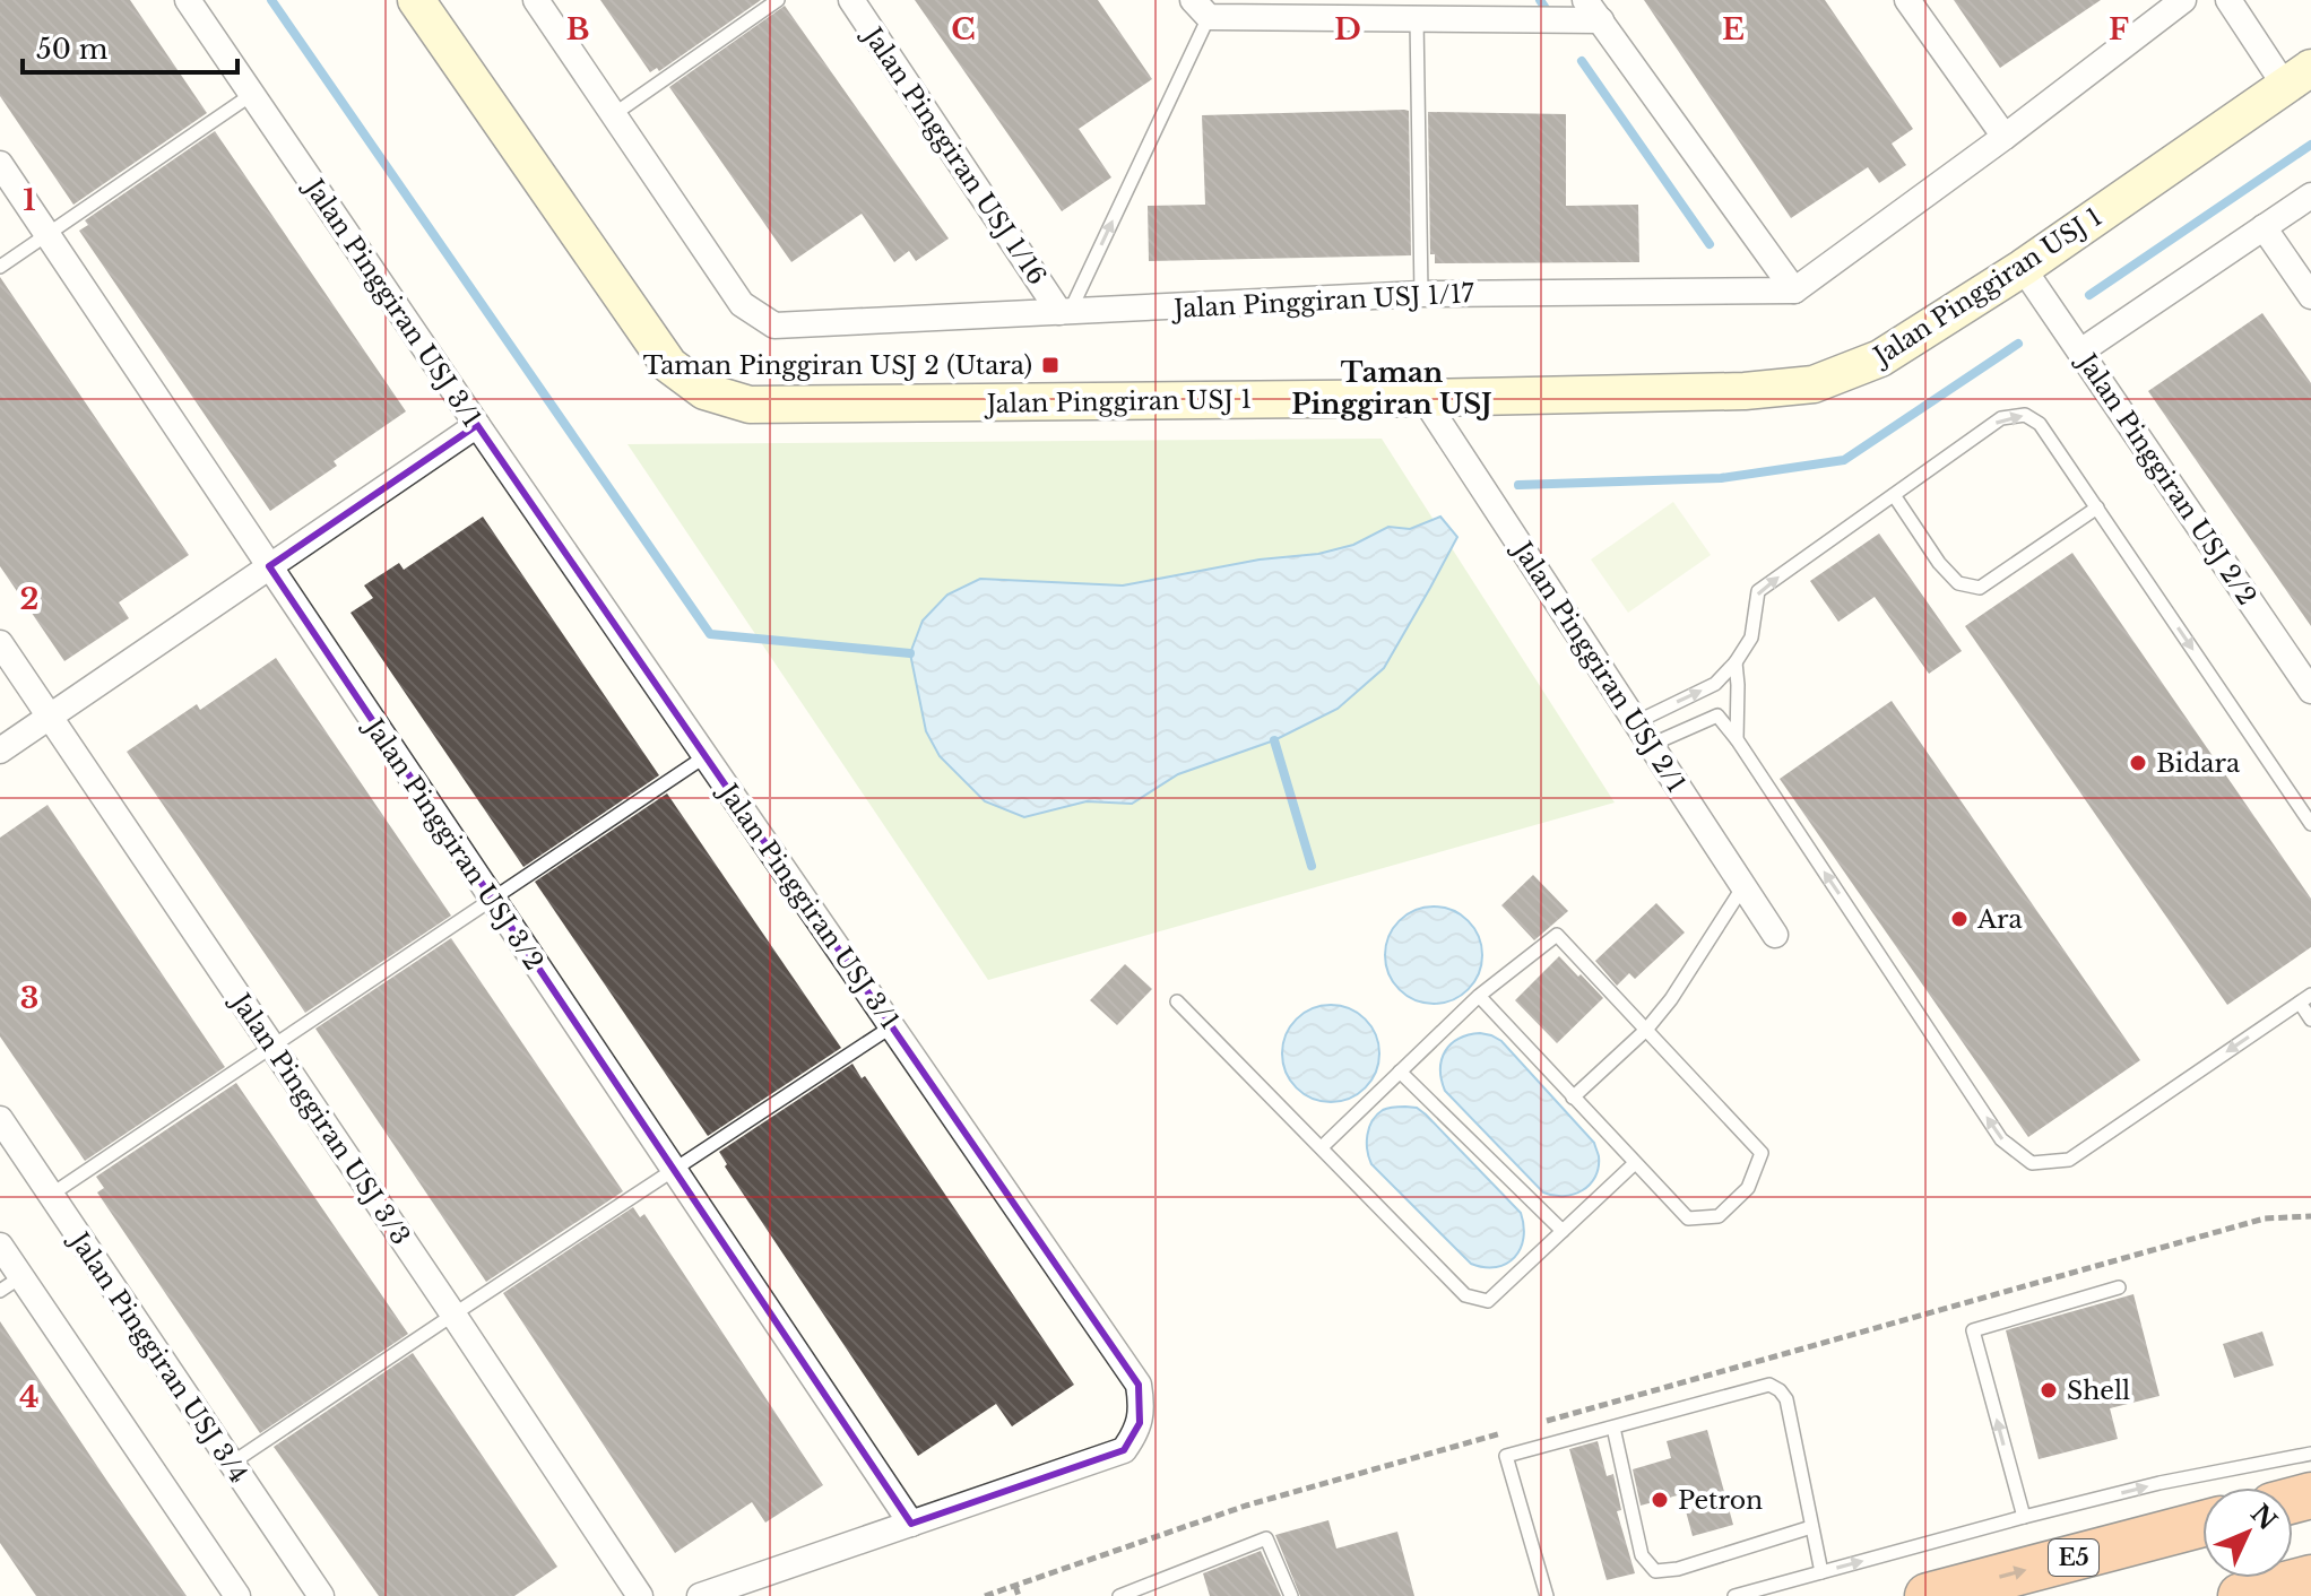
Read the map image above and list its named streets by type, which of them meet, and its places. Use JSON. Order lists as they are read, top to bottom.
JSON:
{
  "streets": {
    "highway": ["E5"],
    "street": [
      "Jalan Pinggiran USJ 1/16",
      "Jalan Pinggiran USJ 1",
      "Jalan Pinggiran USJ 1/17",
      "Jalan Pinggiran USJ 3/1",
      "Jalan Pinggiran USJ 2/2",
      "Jalan Pinggiran USJ 2/1",
      "Jalan Pinggiran USJ 3/2",
      "Jalan Pinggiran USJ 3/3",
      "Jalan Pinggiran USJ 3/4"
    ]
  },
  "crossings": [
    ["Jalan Pinggiran USJ 1/16", "Jalan Pinggiran USJ 1/17"],
    ["Jalan Pinggiran USJ 1", "Jalan Pinggiran USJ 2/2"],
    ["Jalan Pinggiran USJ 1", "Jalan Pinggiran USJ 2/1"],
    ["Jalan Pinggiran USJ 3/1", "Jalan Pinggiran USJ 3/2"]
  ],
  "districts": ["Taman Pinggiran USJ"],
  "places": {
    "transit": ["Taman Pinggiran USJ 2 (Utara)"],
    "other": [
      "Bidara",
      "Ara",
      "Shell",
      "Petron"
    ]
  },
  "scale_bar": "50 m",
  "north": "top right",
  "grid": {
    "columns": [
      "B",
      "C",
      "D",
      "E",
      "F"
    ],
    "rows": [
      "1",
      "2",
      "3",
      "4"
    ]
  }
}
